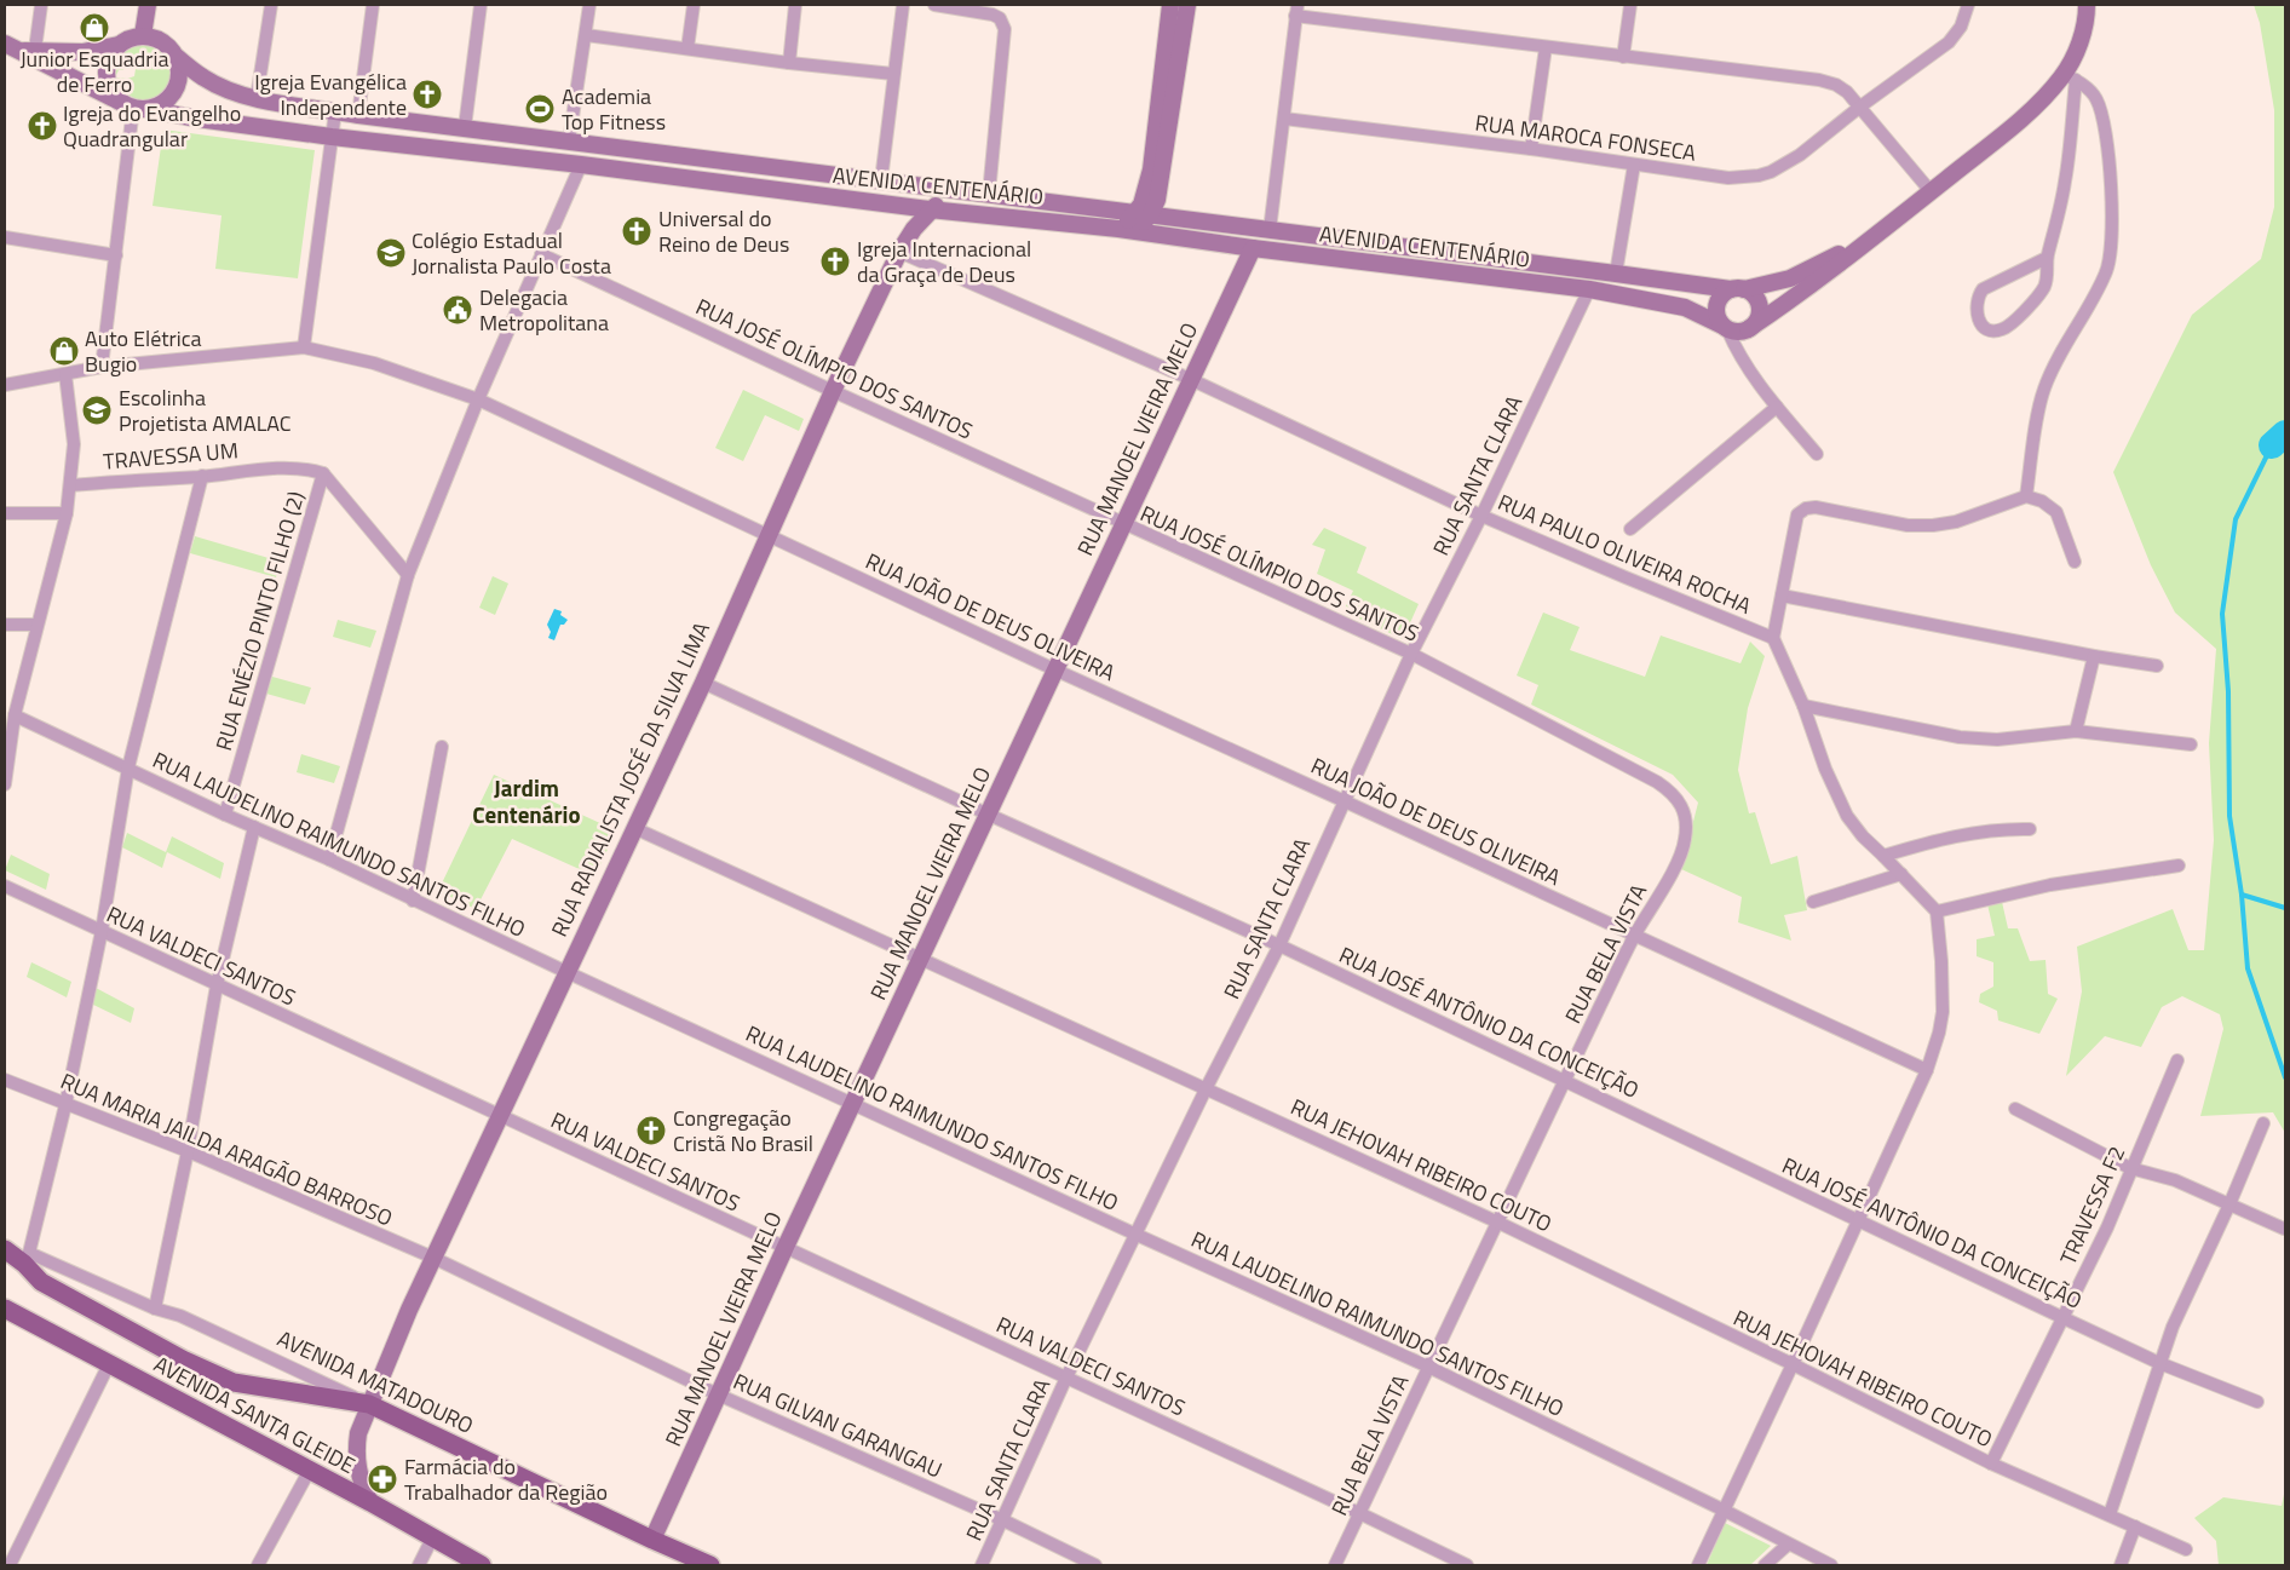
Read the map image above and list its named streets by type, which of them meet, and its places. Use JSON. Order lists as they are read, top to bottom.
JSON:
{
  "streets": {
    "main road": ["AVENIDA MATADOURO", "AVENIDA SANTA GLEIDE"],
    "street": [
      "RUA MAROCA FONSECA",
      "AVENIDA CENTENÁRIO",
      "RUA JOSÉ OLÍMPIO DOS SANTOS",
      "RUA MANOEL VIEIRA MELO",
      "TRAVESSA UM",
      "RUA SANTA CLARA",
      "RUA PAULO OLIVEIRA ROCHA",
      "RUA JOÃO DE DEUS OLIVEIRA",
      "RUA ENÉZIO PINTO FILHO (2)",
      "RUA RADIALISTA JOSÉ DA SILVA LIMA",
      "RUA LAUDELINO RAIMUNDO SANTOS FILHO",
      "RUA BELA VISTA",
      "RUA VALDECI SANTOS",
      "RUA JOSÉ ANTÔNIO DA CONCEIÇÃO",
      "RUA MARIA JAILDA ARAGÃO BARROSO",
      "RUA JEHOVAH RIBEIRO COUTO",
      "TRAVESSA F2",
      "RUA GILVAN GARANGAU"
    ]
  },
  "crossings": [
    ["AVENIDA CENTENÁRIO", "RUA MANOEL VIEIRA MELO"],
    ["AVENIDA CENTENÁRIO", "RUA SANTA CLARA"],
    ["AVENIDA CENTENÁRIO", "RUA RADIALISTA JOSÉ DA SILVA LIMA"],
    ["RUA JOSÉ OLÍMPIO DOS SANTOS", "RUA MANOEL VIEIRA MELO"],
    ["RUA JOSÉ OLÍMPIO DOS SANTOS", "RUA SANTA CLARA"],
    ["RUA JOSÉ OLÍMPIO DOS SANTOS", "RUA RADIALISTA JOSÉ DA SILVA LIMA"],
    ["RUA JOSÉ OLÍMPIO DOS SANTOS", "RUA BELA VISTA"],
    ["RUA MANOEL VIEIRA MELO", "RUA PAULO OLIVEIRA ROCHA"],
    ["RUA MANOEL VIEIRA MELO", "RUA JOÃO DE DEUS OLIVEIRA"],
    ["RUA MANOEL VIEIRA MELO", "RUA LAUDELINO RAIMUNDO SANTOS FILHO"],
    ["RUA MANOEL VIEIRA MELO", "RUA VALDECI SANTOS"],
    ["RUA MANOEL VIEIRA MELO", "RUA JOSÉ ANTÔNIO DA CONCEIÇÃO"],
    ["RUA MANOEL VIEIRA MELO", "RUA JEHOVAH RIBEIRO COUTO"],
    ["RUA MANOEL VIEIRA MELO", "AVENIDA MATADOURO"],
    ["RUA MANOEL VIEIRA MELO", "RUA GILVAN GARANGAU"],
    ["TRAVESSA UM", "RUA ENÉZIO PINTO FILHO (2)"],
    ["RUA SANTA CLARA", "RUA PAULO OLIVEIRA ROCHA"],
    ["RUA SANTA CLARA", "RUA JOÃO DE DEUS OLIVEIRA"],
    ["RUA SANTA CLARA", "RUA LAUDELINO RAIMUNDO SANTOS FILHO"],
    ["RUA SANTA CLARA", "RUA VALDECI SANTOS"],
    ["RUA SANTA CLARA", "RUA JOSÉ ANTÔNIO DA CONCEIÇÃO"],
    ["RUA SANTA CLARA", "RUA JEHOVAH RIBEIRO COUTO"],
    ["RUA SANTA CLARA", "RUA GILVAN GARANGAU"],
    ["RUA PAULO OLIVEIRA ROCHA", "RUA RADIALISTA JOSÉ DA SILVA LIMA"],
    ["RUA JOÃO DE DEUS OLIVEIRA", "RUA RADIALISTA JOSÉ DA SILVA LIMA"],
    ["RUA JOÃO DE DEUS OLIVEIRA", "RUA BELA VISTA"],
    ["RUA ENÉZIO PINTO FILHO (2)", "RUA LAUDELINO RAIMUNDO SANTOS FILHO"],
    ["RUA RADIALISTA JOSÉ DA SILVA LIMA", "RUA LAUDELINO RAIMUNDO SANTOS FILHO"],
    ["RUA RADIALISTA JOSÉ DA SILVA LIMA", "RUA VALDECI SANTOS"],
    ["RUA RADIALISTA JOSÉ DA SILVA LIMA", "RUA JOSÉ ANTÔNIO DA CONCEIÇÃO"],
    ["RUA RADIALISTA JOSÉ DA SILVA LIMA", "RUA MARIA JAILDA ARAGÃO BARROSO"],
    ["RUA RADIALISTA JOSÉ DA SILVA LIMA", "RUA JEHOVAH RIBEIRO COUTO"],
    ["RUA RADIALISTA JOSÉ DA SILVA LIMA", "AVENIDA MATADOURO"],
    ["RUA RADIALISTA JOSÉ DA SILVA LIMA", "AVENIDA SANTA GLEIDE"],
    ["RUA RADIALISTA JOSÉ DA SILVA LIMA", "RUA GILVAN GARANGAU"],
    ["RUA LAUDELINO RAIMUNDO SANTOS FILHO", "RUA BELA VISTA"],
    ["RUA BELA VISTA", "RUA VALDECI SANTOS"],
    ["RUA BELA VISTA", "RUA JOSÉ ANTÔNIO DA CONCEIÇÃO"],
    ["RUA BELA VISTA", "RUA JEHOVAH RIBEIRO COUTO"],
    ["RUA JOSÉ ANTÔNIO DA CONCEIÇÃO", "TRAVESSA F2"],
    ["RUA MARIA JAILDA ARAGÃO BARROSO", "RUA GILVAN GARANGAU"],
    ["RUA JEHOVAH RIBEIRO COUTO", "TRAVESSA F2"],
    ["AVENIDA MATADOURO", "AVENIDA SANTA GLEIDE"]
  ],
  "districts": ["Jardim Centenário"],
  "places": {
    "shop": ["Junior Esquadria de Ferro", "Auto Elétrica Bugio"],
    "church": [
      "Igreja Evangélica Independente",
      "Igreja do Evangelho Quadrangular",
      "Universal do Reino de Deus",
      "Igreja Internacional da Graça de Deus",
      "Congregação Cristã No Brasil"
    ],
    "sports": ["Academia Top Fitness"],
    "school or university": ["Colégio Estadual Jornalista Paulo Costa", "Escolinha Projetista AMALAC"],
    "public building": ["Delegacia Metropolitana"],
    "pharmacy": ["Farmácia do Trabalhador da Região"]
  }
}
